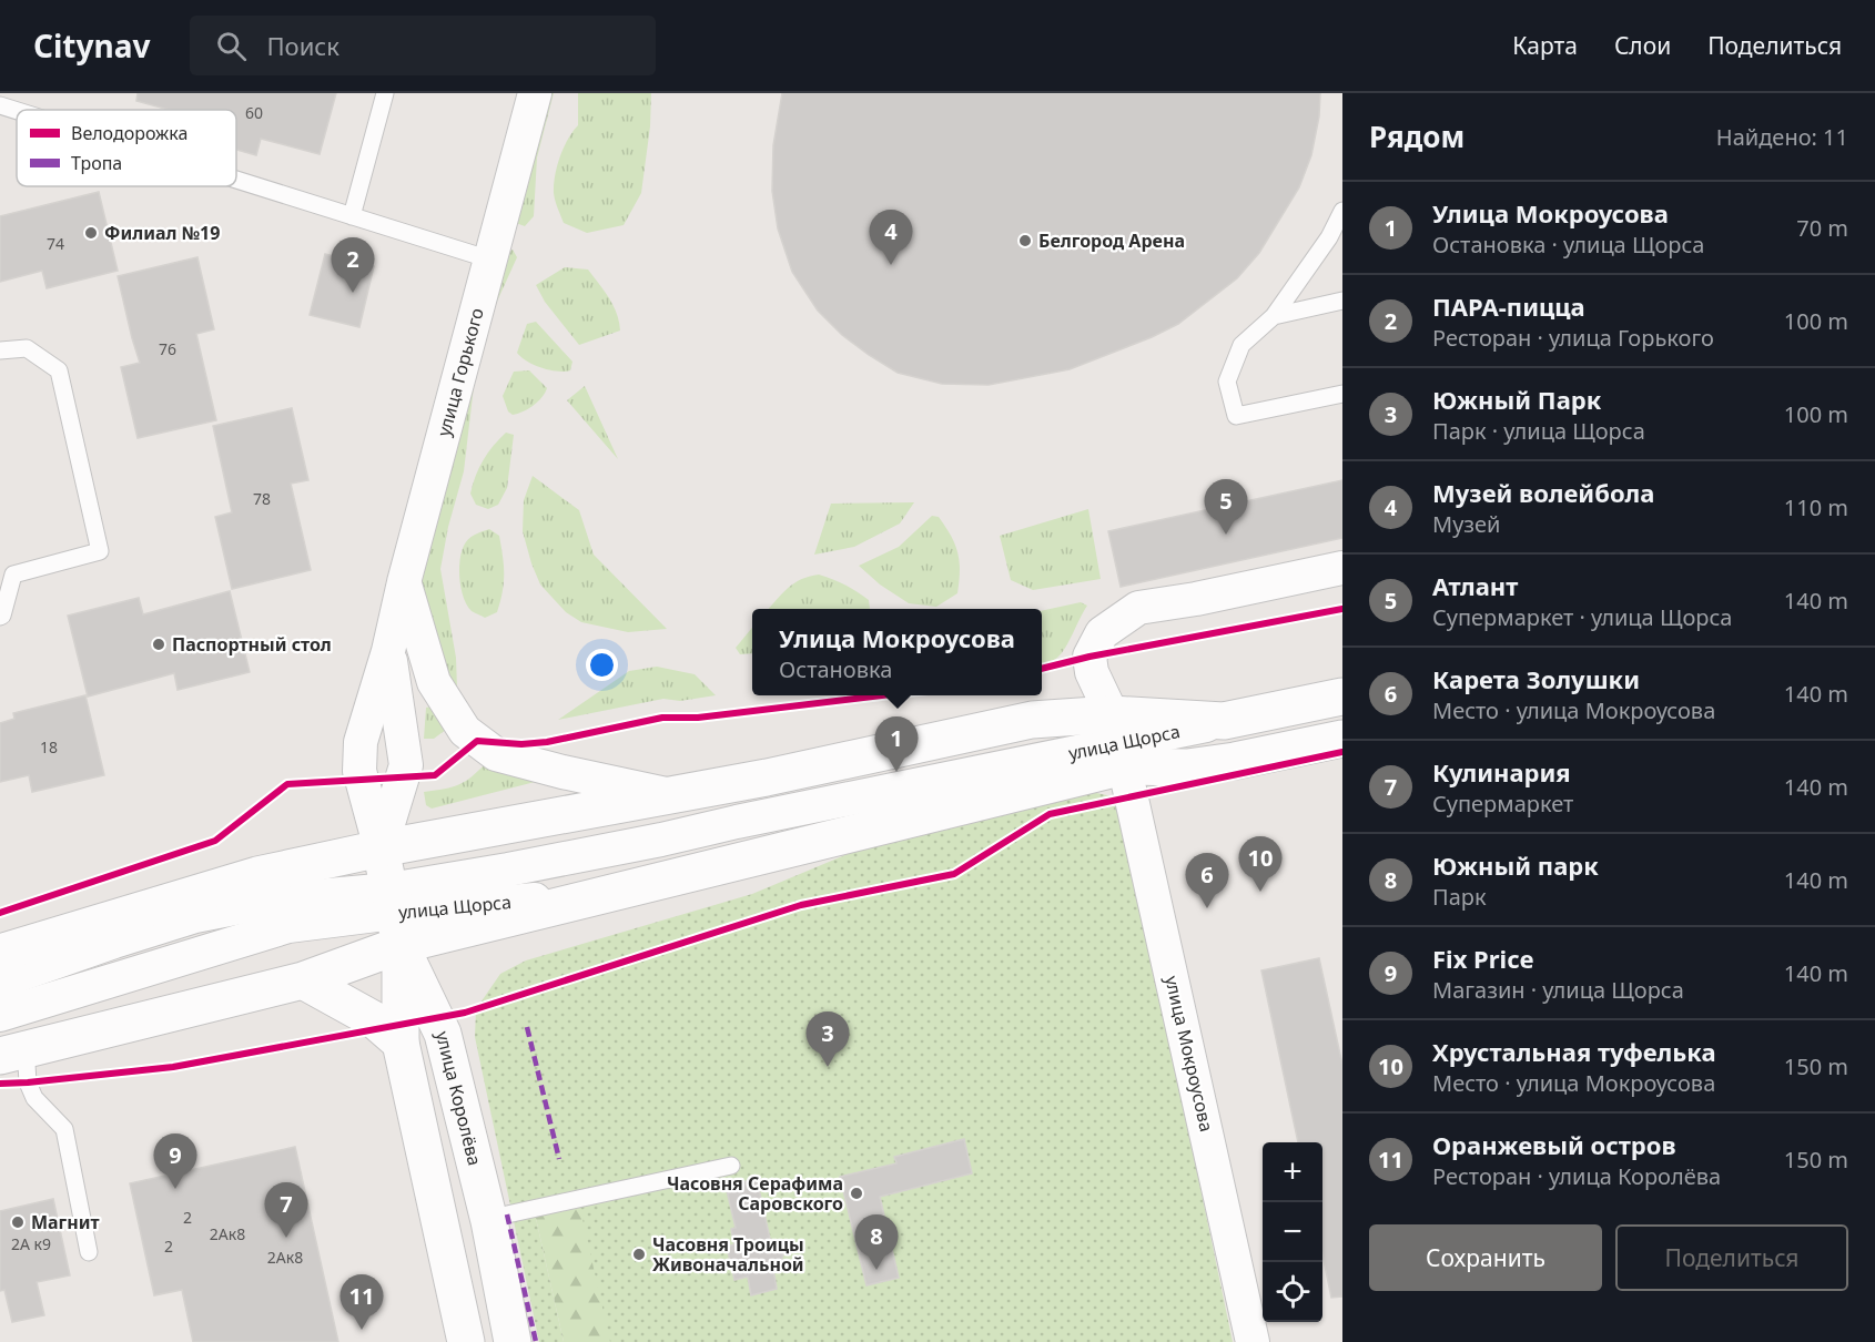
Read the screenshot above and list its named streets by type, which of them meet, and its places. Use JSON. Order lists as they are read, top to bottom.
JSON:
{
  "streets": {
    "main road": ["улица Королёва"],
    "street": ["улица Горького", "улица Щорса", "улица Мокроусова"]
  },
  "crossings": [
    ["улица Щорса", "улица Мокроусова"],
    ["улица Щорса", "улица Королёва"]
  ],
  "places": [
    "Филиал №19",
    "Белгород Арена",
    "Паспортный стол",
    "Часовня Серафима Саровского",
    "Магнит",
    "Часовня Троицы Живоначальной"
  ],
  "house_numbers": [
    "60",
    "74",
    "76",
    "78",
    "18",
    "2",
    "2Ак8",
    "2А к9",
    "2",
    "2Ак8"
  ],
  "legend": ["Велодорожка", "Тропа"],
  "page": {
    "header": "Citynav",
    "search": "Поиск",
    "nav": ["Карта", "Слои", "Поделиться"],
    "heading": ["Рядом", "Найдено: 11"],
    "list": [
      {
        "mark": "1",
        "name": "Улица Мокроусова",
        "note": "Остановка · улица Щорса",
        "value": "70 m"
      },
      {
        "mark": "2",
        "name": "ПАРА-пицца",
        "note": "Ресторан · улица Горького",
        "value": "100 m"
      },
      {
        "mark": "3",
        "name": "Южный Парк",
        "note": "Парк · улица Щорса",
        "value": "100 m"
      },
      {
        "mark": "4",
        "name": "Музей волейбола",
        "note": "Музей",
        "value": "110 m"
      },
      {
        "mark": "5",
        "name": "Атлант",
        "note": "Супермаркет · улица Щорса",
        "value": "140 m"
      },
      {
        "mark": "6",
        "name": "Карета Золушки",
        "note": "Место · улица Мокроусова",
        "value": "140 m"
      },
      {
        "mark": "7",
        "name": "Кулинария",
        "note": "Супермаркет",
        "value": "140 m"
      },
      {
        "mark": "8",
        "name": "Южный парк",
        "note": "Парк",
        "value": "140 m"
      },
      {
        "mark": "9",
        "name": "Fix Price",
        "note": "Магазин · улица Щорса",
        "value": "140 m"
      },
      {
        "mark": "10",
        "name": "Хрустальная туфелька",
        "note": "Место · улица Мокроусова",
        "value": "150 m"
      },
      {
        "mark": "11",
        "name": "Оранжевый остров",
        "note": "Ресторан · улица Королёва",
        "value": "150 m"
      }
    ],
    "pins": [
      "4",
      "2",
      "5",
      "1",
      "10",
      "6",
      "3",
      "9",
      "7",
      "8",
      "11"
    ],
    "popup": ["Улица Мокроусова", "Остановка"],
    "map_buttons": ["+", "−"],
    "buttons": ["Сохранить", "Поделиться"]
  }
}
